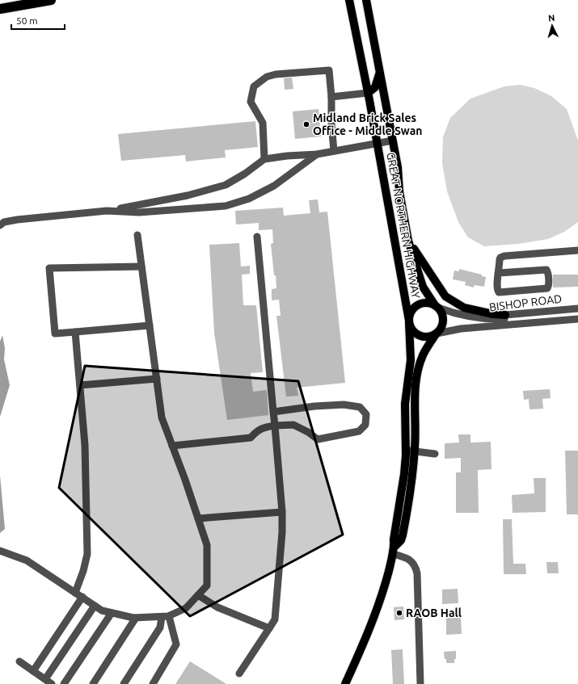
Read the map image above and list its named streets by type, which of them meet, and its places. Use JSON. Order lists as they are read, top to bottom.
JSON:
{
  "streets": {
    "main road": ["GREAT NORTHERN HIGHWAY"],
    "street": ["BISHOP ROAD"]
  },
  "crossings": [
    ["GREAT NORTHERN HIGHWAY", "BISHOP ROAD"]
  ],
  "places": ["Midland Brick Sales Office - Middle Swan", "RAOB Hall"],
  "scale_bar": "50 m",
  "north": "top"
}
